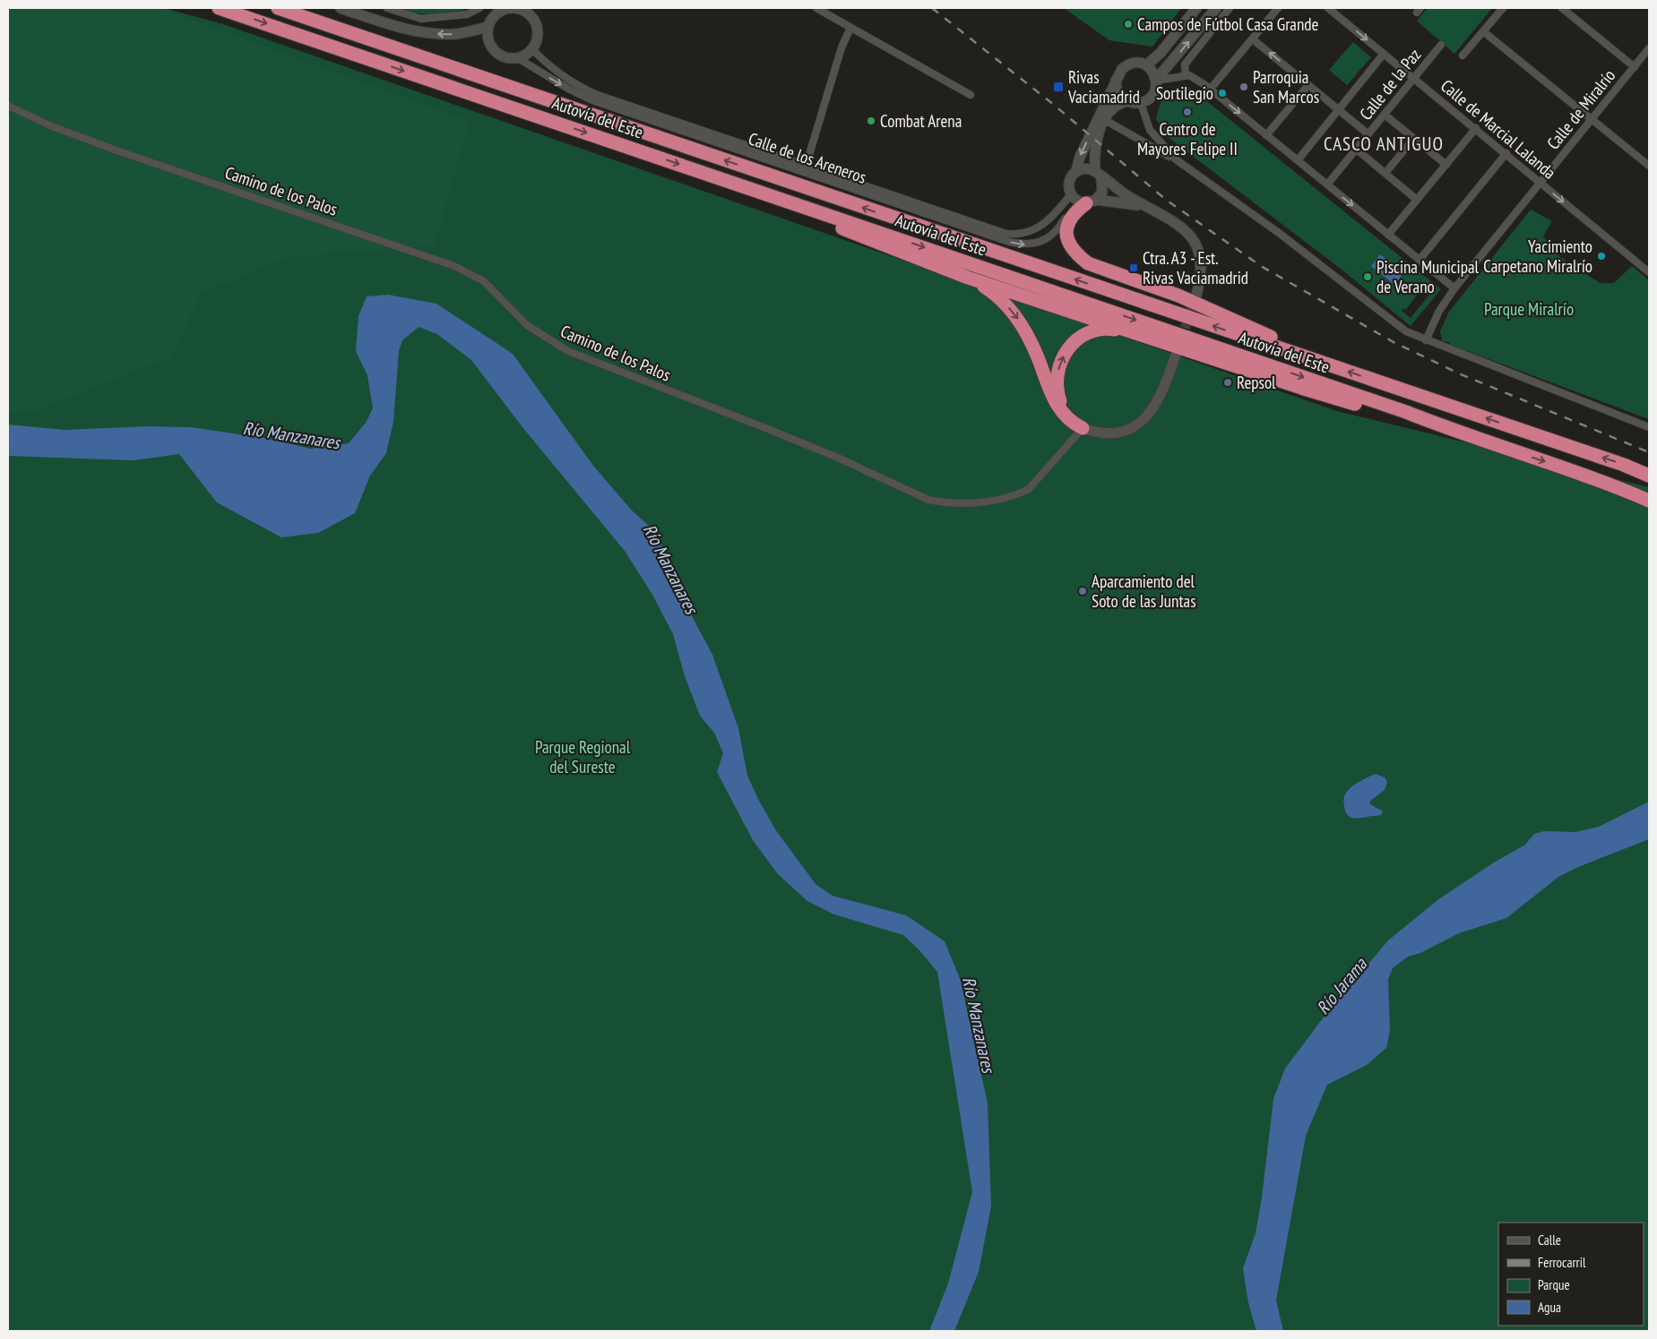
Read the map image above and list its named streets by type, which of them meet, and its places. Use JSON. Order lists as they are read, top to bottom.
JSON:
{
  "streets": {
    "highway": ["Autovía del Este"],
    "street": [
      "Calle de la Paz",
      "Calle de Miralrío",
      "Calle de Marcial Lalanda",
      "Calle de los Areneros",
      "Camino de los Palos"
    ]
  },
  "crossings": [
    ["Calle de la Paz", "Calle de Marcial Lalanda"],
    ["Calle de Miralrío", "Calle de Marcial Lalanda"]
  ],
  "one_way": ["Calle de Marcial Lalanda"],
  "districts": ["CASCO ANTIGUO"],
  "water": ["Río Manzanares", "Río Jarama"],
  "parks": ["Parque Miralrío", "Parque Regional del Sureste"],
  "places": {
    "other": [
      "Campos de Fútbol Casa Grande",
      "Parroquia San Marcos",
      "Sortilegio",
      "Centro de Mayores Felipe II",
      "Combat Arena",
      "Yacimiento Carpetano Miralrío",
      "Piscina Municipal de Verano",
      "Repsol",
      "Aparcamiento del Soto de las Juntas"
    ],
    "transit": ["Rivas Vaciamadrid", "Ctra. A3 - Est. Rivas Vaciamadrid"]
  },
  "legend": [
    "Calle",
    "Ferrocarril",
    "Parque",
    "Agua"
  ]
}
